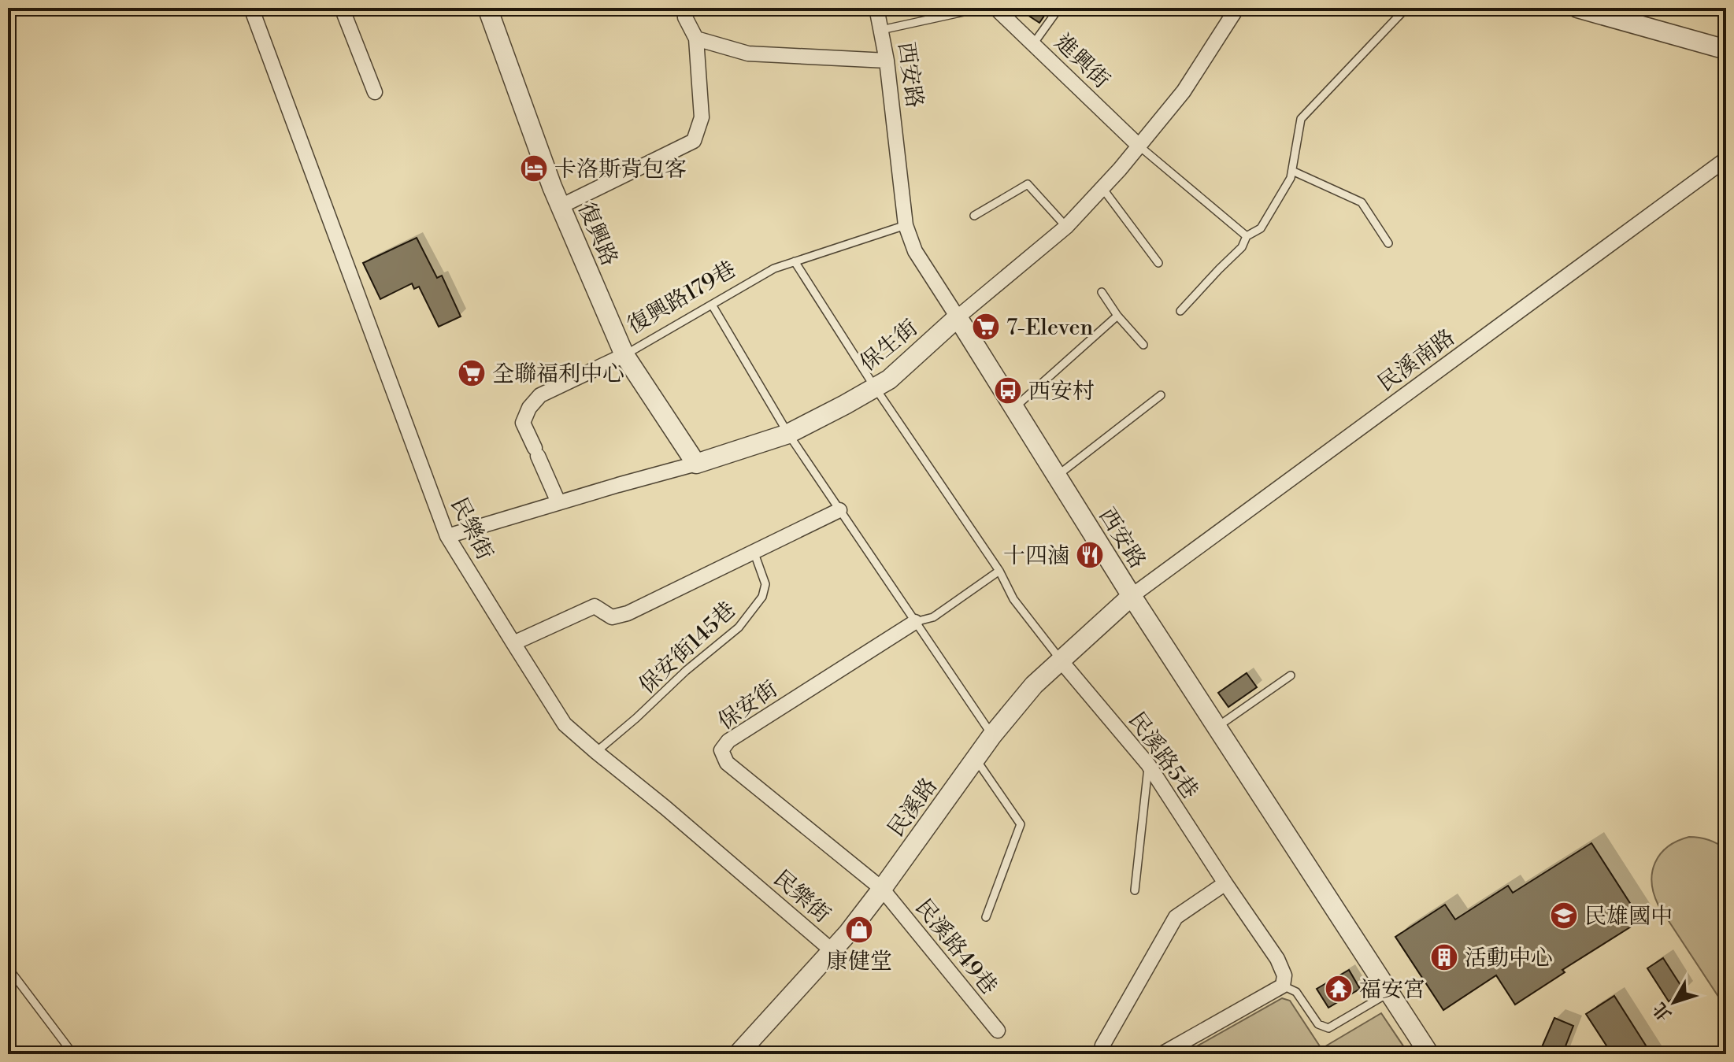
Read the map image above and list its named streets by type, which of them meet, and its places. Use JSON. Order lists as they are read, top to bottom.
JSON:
{
  "streets": {
    "street": [
      "進興街",
      "西安路",
      "復興路",
      "復興路179巷",
      "保生街",
      "民溪南路",
      "民樂街",
      "保安街",
      "民溪路5巷",
      "民溪路",
      "民溪路49巷"
    ],
    "lane": ["保安街145巷"]
  },
  "crossings": [
    ["進興街", "保生街"],
    ["西安路", "復興路179巷"],
    ["西安路", "保生街"],
    ["西安路", "民溪南路"],
    ["西安路", "民溪路"],
    ["復興路", "復興路179巷"],
    ["復興路", "保生街"],
    ["復興路179巷", "保生街"],
    ["保生街", "民樂街"],
    ["民溪南路", "民溪路"],
    ["民樂街", "保安街145巷"],
    ["民樂街", "民溪路"],
    ["保安街", "民溪路"],
    ["保安街", "民溪路49巷"],
    ["民溪路5巷", "民溪路"],
    ["民溪路", "民溪路49巷"]
  ],
  "places": {
    "hotel": ["卡洛斯背包客"],
    "supermarket": ["7-Eleven", "全聯福利中心"],
    "bus stop": ["西安村"],
    "restaurant": ["十四滷"],
    "school or university": ["民雄國中"],
    "shop": ["康健堂"],
    "building": ["活動中心"],
    "temple": ["福安宮"]
  },
  "north": "bottom left"
}
